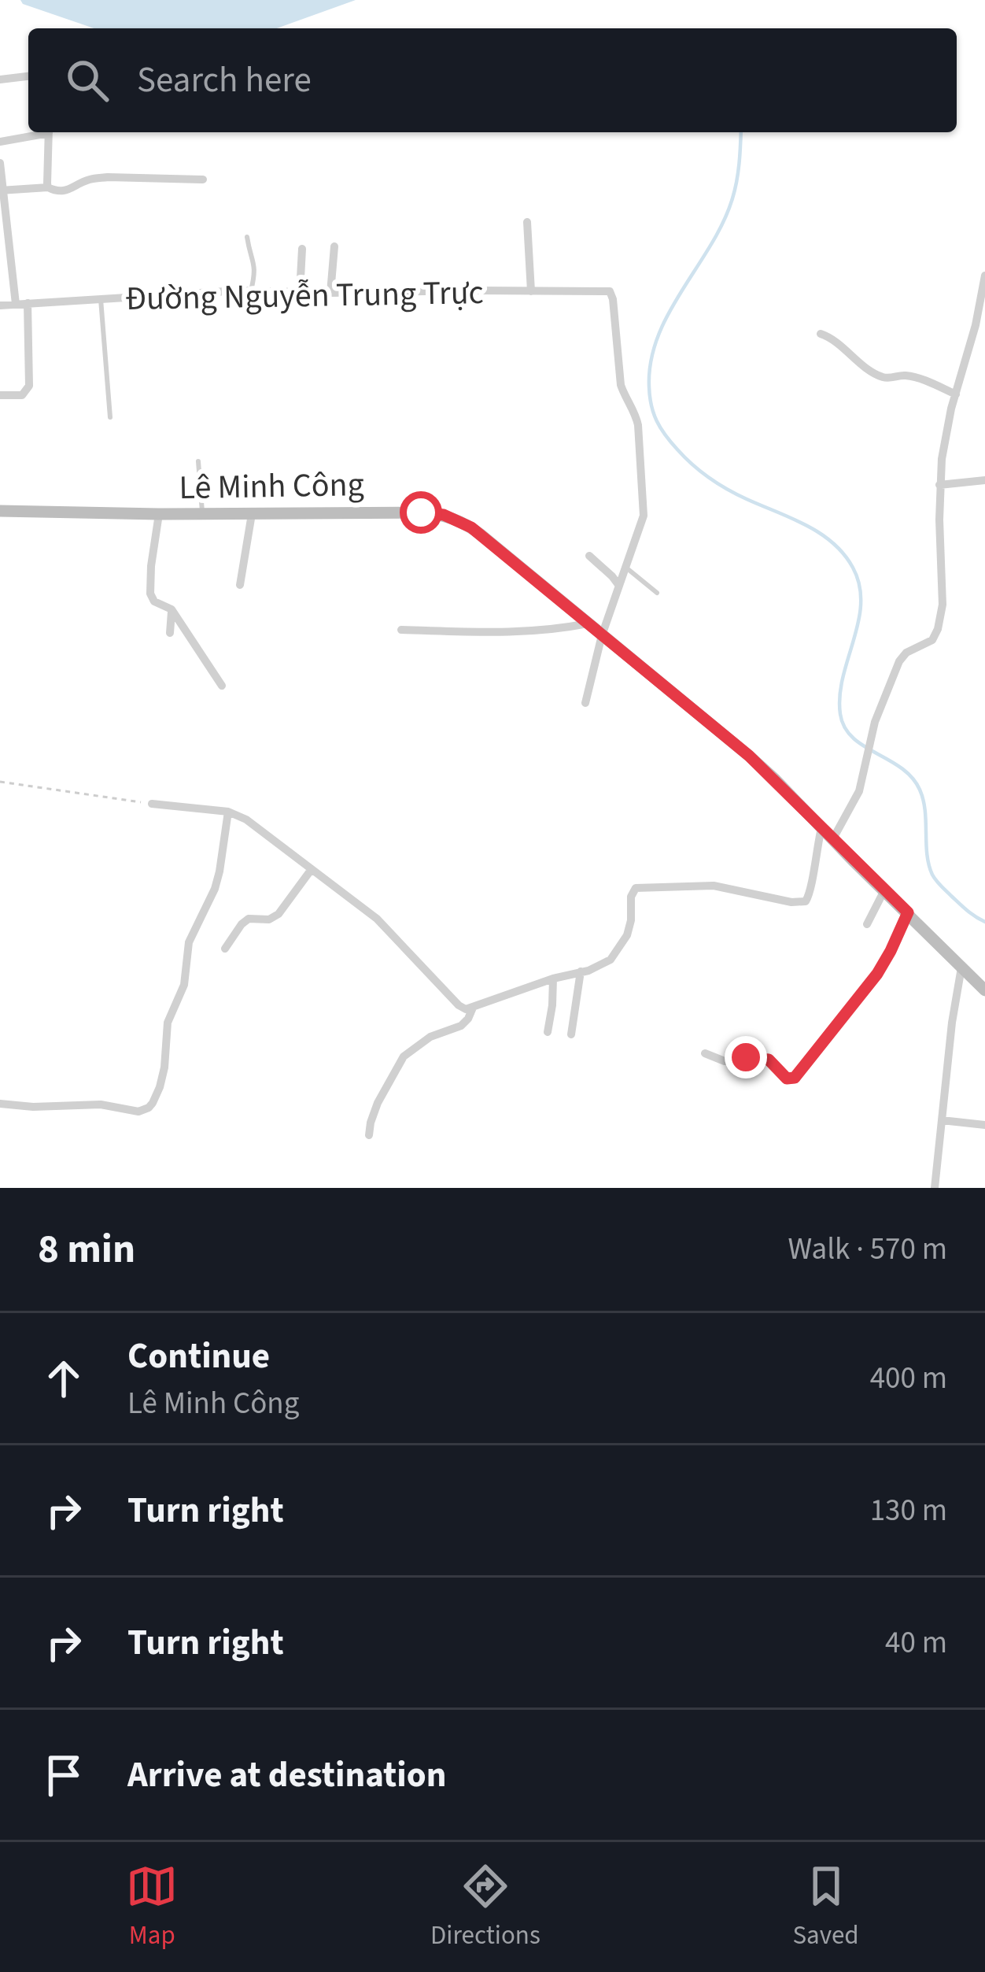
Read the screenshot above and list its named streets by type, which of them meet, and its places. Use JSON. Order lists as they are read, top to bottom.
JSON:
{
  "streets": {
    "main road": ["Lê Minh Công"],
    "street": ["Đường Nguyễn Trung Trực"]
  },
  "page": {
    "search": "Search here",
    "heading": ["8 min", "Walk · 570 m"],
    "list": [
      ["Continue", "Lê Minh Công", "400 m"],
      ["Turn right", "130 m"],
      ["Turn right", "40 m"],
      "Arrive at destination"
    ],
    "nav": ["Map", "Directions", "Saved"]
  }
}
